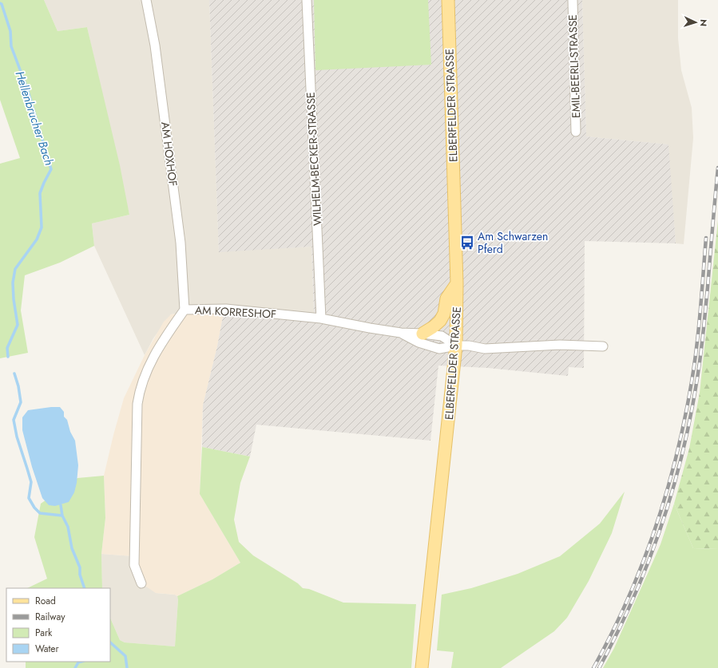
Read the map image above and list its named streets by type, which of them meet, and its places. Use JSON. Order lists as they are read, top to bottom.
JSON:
{
  "streets": {
    "main road": ["ELBERFELDER STRASSE"],
    "street": [
      "EMIL-BEERLI-STRASSE",
      "AM HOXHOF",
      "WILHELM-BECKER-STRASSE",
      "AM KORRESHOF"
    ]
  },
  "crossings": [
    ["ELBERFELDER STRASSE", "AM KORRESHOF"],
    ["AM HOXHOF", "AM KORRESHOF"],
    ["WILHELM-BECKER-STRASSE", "AM KORRESHOF"]
  ],
  "water": ["Hellenbrucher Bach"],
  "places": {
    "bus stop": ["Am Schwarzen Pferd"]
  },
  "legend": [
    "Road",
    "Railway",
    "Park",
    "Water"
  ],
  "north": "right"
}
